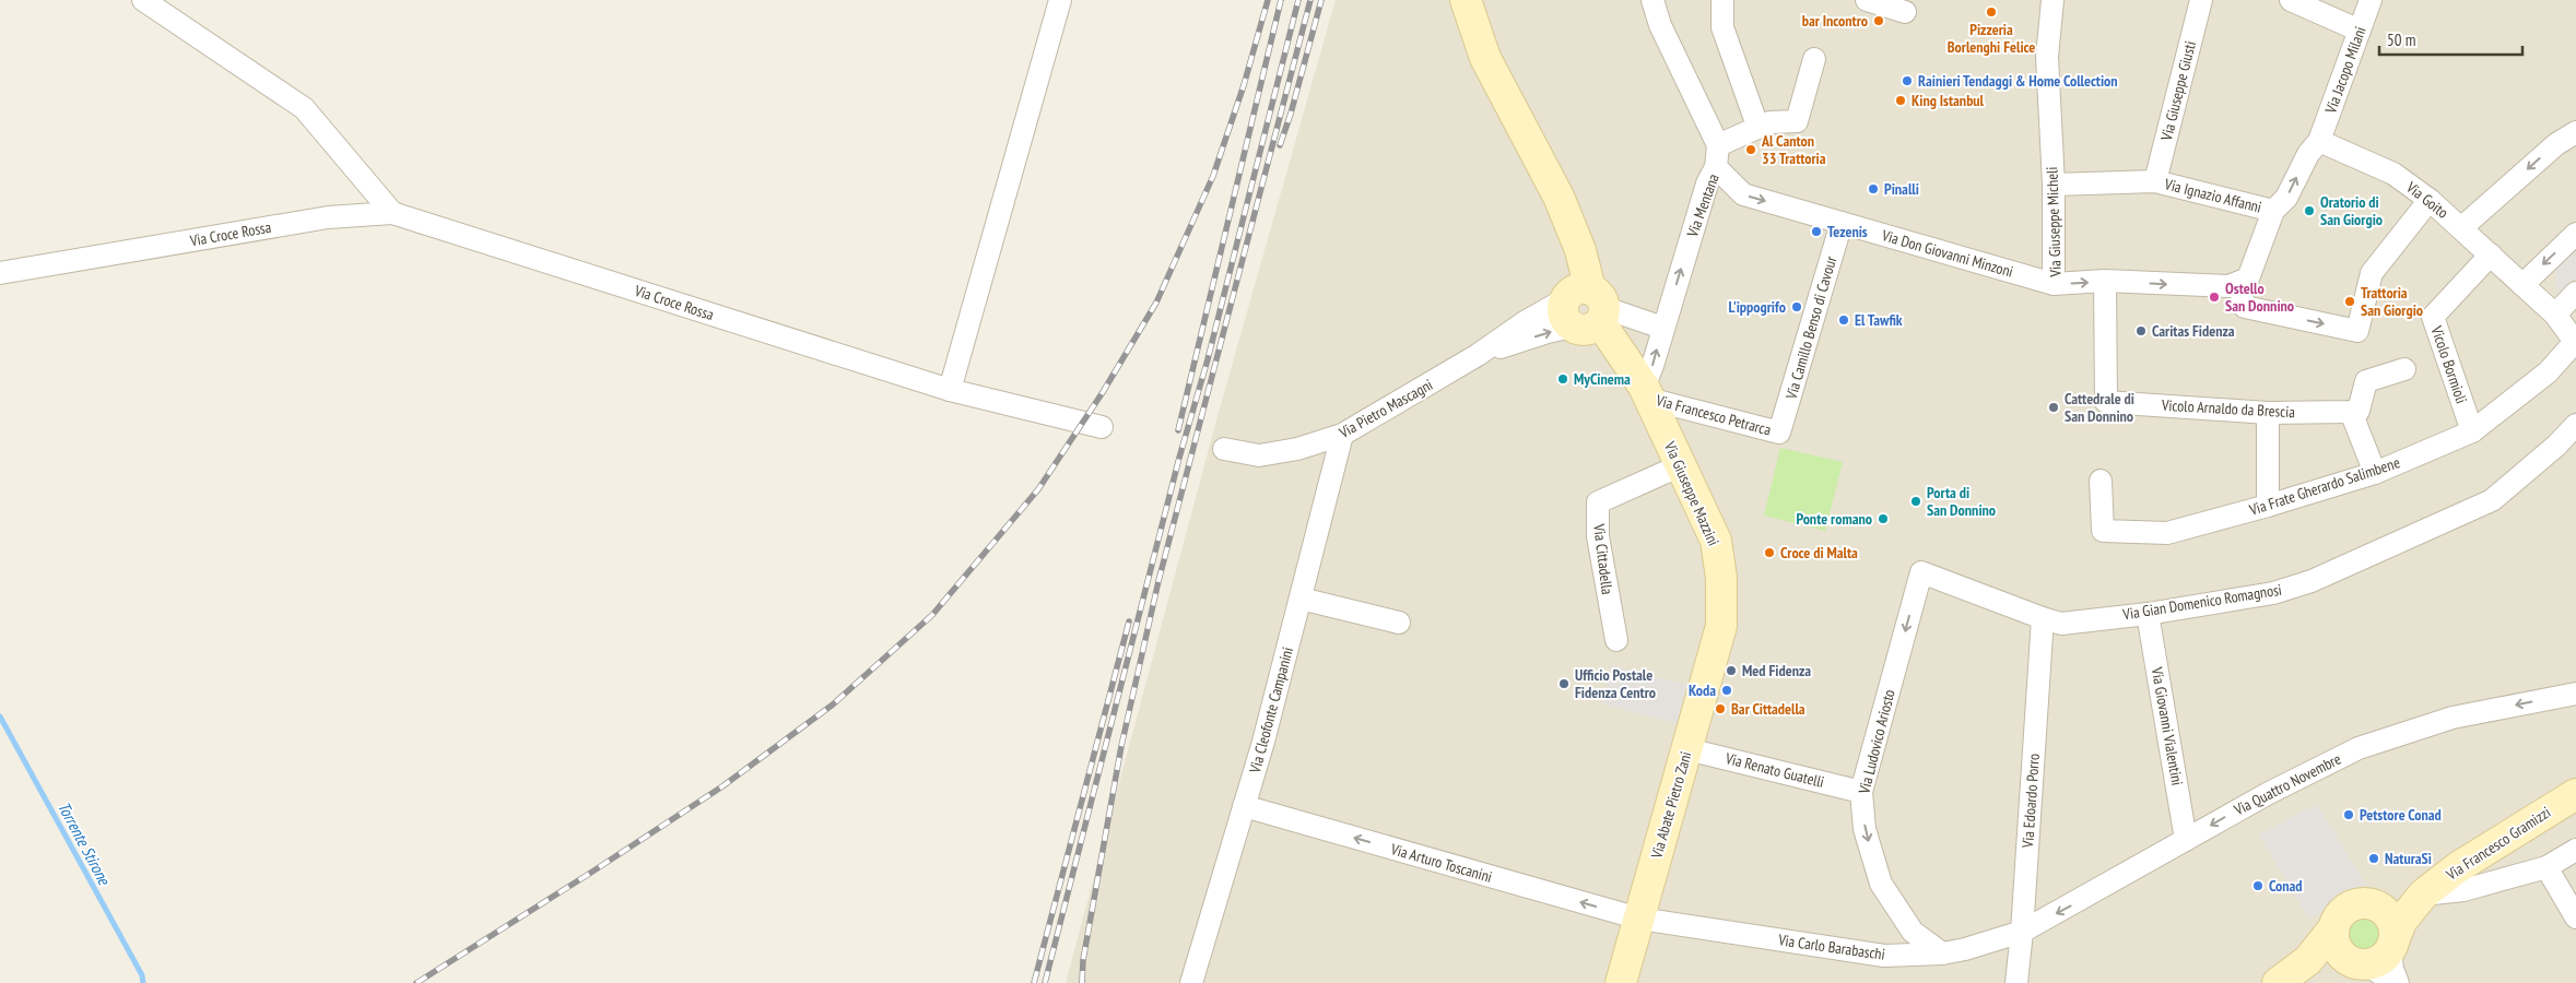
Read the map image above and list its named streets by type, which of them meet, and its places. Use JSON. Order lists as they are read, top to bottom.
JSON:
{
  "streets": {
    "street": [
      "Via Jacopo Milani",
      "Via Giuseppe Giusti",
      "Via Ignazio Affanni",
      "Via Goito",
      "Via Mentana",
      "Via Giuseppe Micheli",
      "Via Croce Rossa",
      "Via Don Giovanni Minzoni",
      "Via Camillo Benso di Cavour",
      "Vicolo Bormioli",
      "Via Pietro Mascagni",
      "Vicolo Arnaldo da Brescia",
      "Via Francesco Petrarca",
      "Via Frate Gherardo Salimbene",
      "Via Giuseppe Mazzini",
      "Via Cittadella",
      "Via Gian Domenico Romagnosi",
      "Via Cleofonte Campanini",
      "Via Giovanni Vialentini",
      "Via Ludovico Ariosto",
      "Via Renato Guatelli",
      "Via Quattro Novembre",
      "Via Edoardo Porro",
      "Via Abate Pietro Zani",
      "Via Francesco Gramizzi",
      "Via Arturo Toscanini",
      "Via Carlo Barabaschi"
    ]
  },
  "crossings": [
    ["Via Jacopo Milani", "Via Ignazio Affanni"],
    ["Via Jacopo Milani", "Via Goito"],
    ["Via Jacopo Milani", "Via Giuseppe Micheli"],
    ["Via Giuseppe Giusti", "Via Ignazio Affanni"],
    ["Via Ignazio Affanni", "Via Giuseppe Micheli"],
    ["Via Goito", "Vicolo Bormioli"],
    ["Via Goito", "Via Frate Gherardo Salimbene"],
    ["Via Mentana", "Via Don Giovanni Minzoni"],
    ["Via Mentana", "Via Francesco Petrarca"],
    ["Via Mentana", "Via Giuseppe Mazzini"],
    ["Via Giuseppe Micheli", "Via Don Giovanni Minzoni"],
    ["Via Giuseppe Micheli", "Vicolo Arnaldo da Brescia"],
    ["Via Don Giovanni Minzoni", "Via Camillo Benso di Cavour"],
    ["Via Camillo Benso di Cavour", "Via Francesco Petrarca"],
    ["Vicolo Bormioli", "Via Frate Gherardo Salimbene"],
    ["Via Pietro Mascagni", "Via Giuseppe Mazzini"],
    ["Via Pietro Mascagni", "Via Cleofonte Campanini"],
    ["Via Francesco Petrarca", "Via Giuseppe Mazzini"],
    ["Via Giuseppe Mazzini", "Via Cittadella"],
    ["Via Giuseppe Mazzini", "Via Abate Pietro Zani"],
    ["Via Gian Domenico Romagnosi", "Via Giovanni Vialentini"],
    ["Via Gian Domenico Romagnosi", "Via Ludovico Ariosto"],
    ["Via Gian Domenico Romagnosi", "Via Edoardo Porro"],
    ["Via Cleofonte Campanini", "Via Arturo Toscanini"],
    ["Via Giovanni Vialentini", "Via Quattro Novembre"],
    ["Via Ludovico Ariosto", "Via Renato Guatelli"],
    ["Via Ludovico Ariosto", "Via Carlo Barabaschi"],
    ["Via Renato Guatelli", "Via Abate Pietro Zani"],
    ["Via Quattro Novembre", "Via Edoardo Porro"],
    ["Via Quattro Novembre", "Via Carlo Barabaschi"],
    ["Via Edoardo Porro", "Via Carlo Barabaschi"],
    ["Via Abate Pietro Zani", "Via Arturo Toscanini"],
    ["Via Abate Pietro Zani", "Via Carlo Barabaschi"],
    ["Via Arturo Toscanini", "Via Carlo Barabaschi"]
  ],
  "one_way": [
    "Via Mentana",
    "Via Giuseppe Micheli",
    "Via Ludovico Ariosto",
    "Via Quattro Novembre",
    "Via Arturo Toscanini"
  ],
  "water": ["Torrente Stirone"],
  "places": [
    "Pizzeria Borlenghi Felice",
    "bar Incontro",
    "Rainieri Tendaggi & Home Collection",
    "King Istanbul",
    "Al Canton 33 Trattoria",
    "Pinalli",
    "Oratorio di San Giorgio",
    "Tezenis",
    "Ostello San Donnino",
    "Trattoria San Giorgio",
    "L'ippogrifo",
    "El Tawfik",
    "Caritas Fidenza",
    "MyCinema",
    "Cattedrale di San Donnino",
    "Porta di San Donnino",
    "Ponte romano",
    "Croce di Malta",
    "Med Fidenza",
    "Ufficio Postale Fidenza Centro",
    "Koda",
    "Bar Cittadella",
    "Petstore Conad",
    "NaturaSì",
    "Conad"
  ],
  "scale_bar": "50 m"
}
